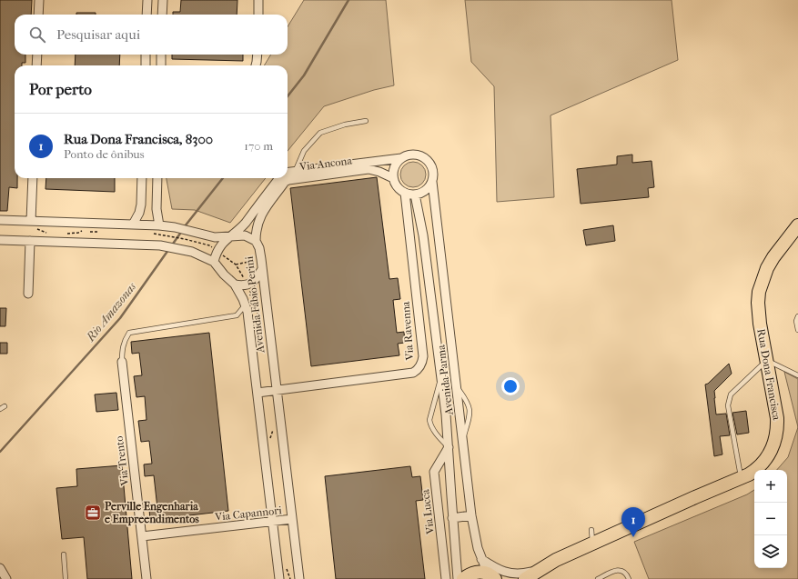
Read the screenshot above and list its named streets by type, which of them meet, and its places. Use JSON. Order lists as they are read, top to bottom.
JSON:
{
  "streets": {
    "main road": ["Rua Dona Francisca"],
    "street": [
      "Via Ancona",
      "Avenida Fábio Perini",
      "Via Ravenna",
      "Avenida Parma",
      "Via Trento",
      "Via Lucca",
      "Via Capannori"
    ]
  },
  "crossings": [
    ["Via Ancona", "Avenida Fábio Perini"],
    ["Via Ancona", "Via Ravenna"],
    ["Via Ancona", "Avenida Parma"],
    ["Avenida Fábio Perini", "Via Ravenna"],
    ["Avenida Fábio Perini", "Via Capannori"],
    ["Via Ravenna", "Avenida Parma"],
    ["Avenida Parma", "Via Lucca"],
    ["Via Trento", "Via Capannori"]
  ],
  "water": ["Rio Amazonas"],
  "places": {
    "office": ["Perville Engenharia e Empreendimentos"]
  },
  "page": {
    "search": "Pesquisar aqui",
    "heading": "Por perto",
    "list": [
      {
        "mark": "1",
        "name": "Rua Dona Francisca, 8300",
        "note": "Ponto de ônibus",
        "value": "170 m"
      }
    ],
    "map_buttons": ["+", "−"],
    "pins": "1"
  }
}
